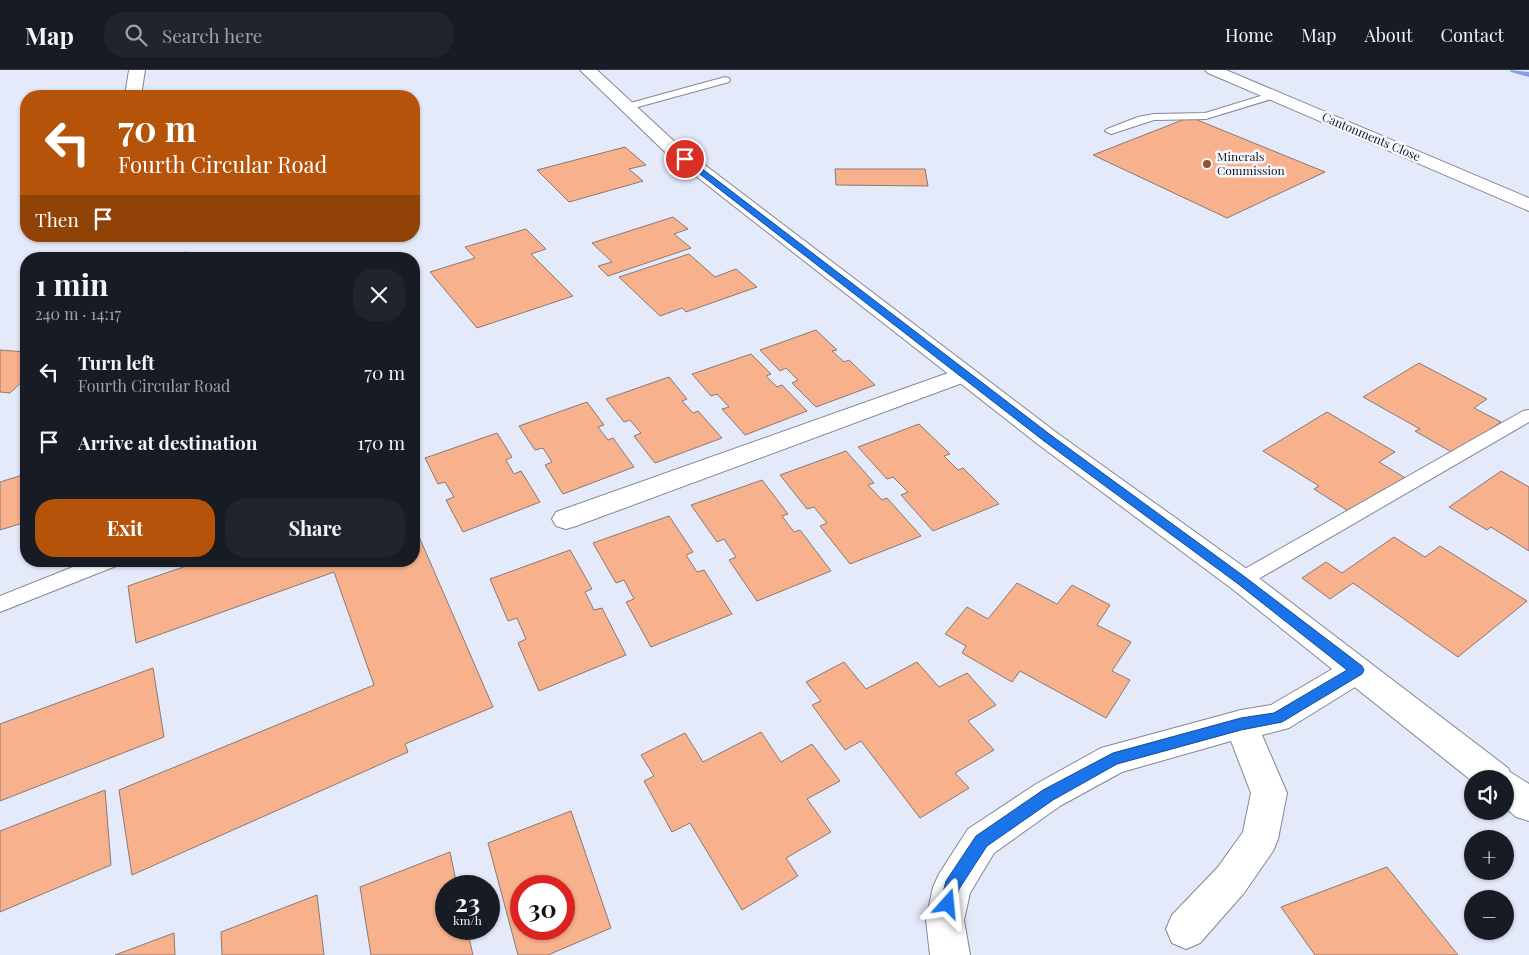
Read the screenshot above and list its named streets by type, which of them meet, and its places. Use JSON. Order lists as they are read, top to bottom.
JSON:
{
  "streets": {
    "street": ["Cantonments Close"]
  },
  "places": ["Minerals Commission"],
  "page": {
    "header": "Map",
    "search": "Search here",
    "nav": [
      "Home",
      "Map",
      "About",
      "Contact"
    ],
    "turn": ["70 m", "Fourth Circular Road"],
    "then": "Then",
    "heading": ["1 min", "240 m · 14:17"],
    "list": [
      {
        "name": "Turn left",
        "note": "Fourth Circular Road",
        "value": "70 m"
      },
      {
        "name": "Arrive at destination",
        "value": "170 m"
      }
    ],
    "buttons": ["Exit", "Share"],
    "map_buttons": ["+", "−"],
    "speed": "23 km/h",
    "limit": "30"
  }
}
